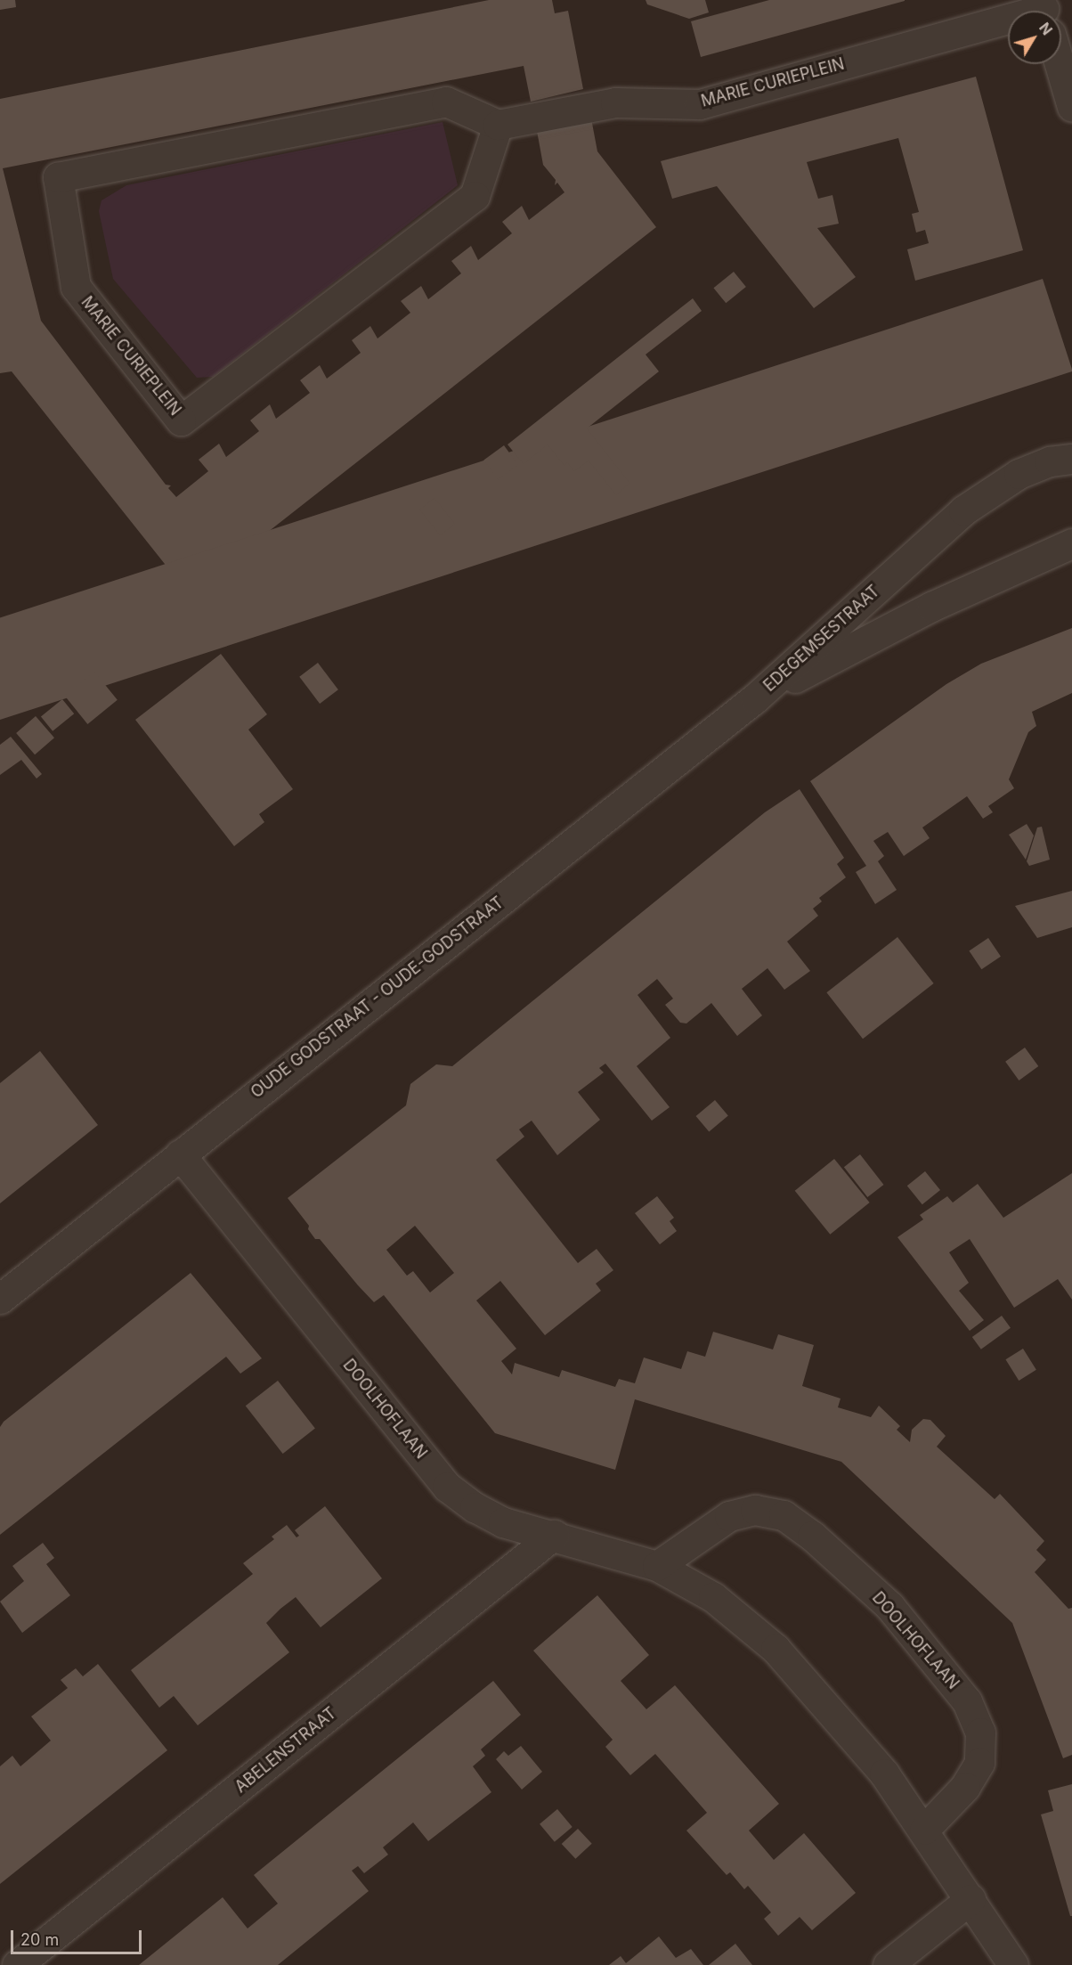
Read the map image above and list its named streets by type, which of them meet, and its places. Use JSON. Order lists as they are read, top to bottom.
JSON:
{
  "streets": {
    "street": [
      "MARIE CURIEPLEIN",
      "EDEGEMSESTRAAT",
      "OUDE GODSTRAAT - OUDE-GODSTRAAT",
      "DOOLHOFLAAN",
      "ABELENSTRAAT"
    ]
  },
  "crossings": [
    ["EDEGEMSESTRAAT", "OUDE GODSTRAAT - OUDE-GODSTRAAT"],
    ["OUDE GODSTRAAT - OUDE-GODSTRAAT", "DOOLHOFLAAN"],
    ["DOOLHOFLAAN", "ABELENSTRAAT"]
  ],
  "scale_bar": "20 m",
  "north": "top right"
}
